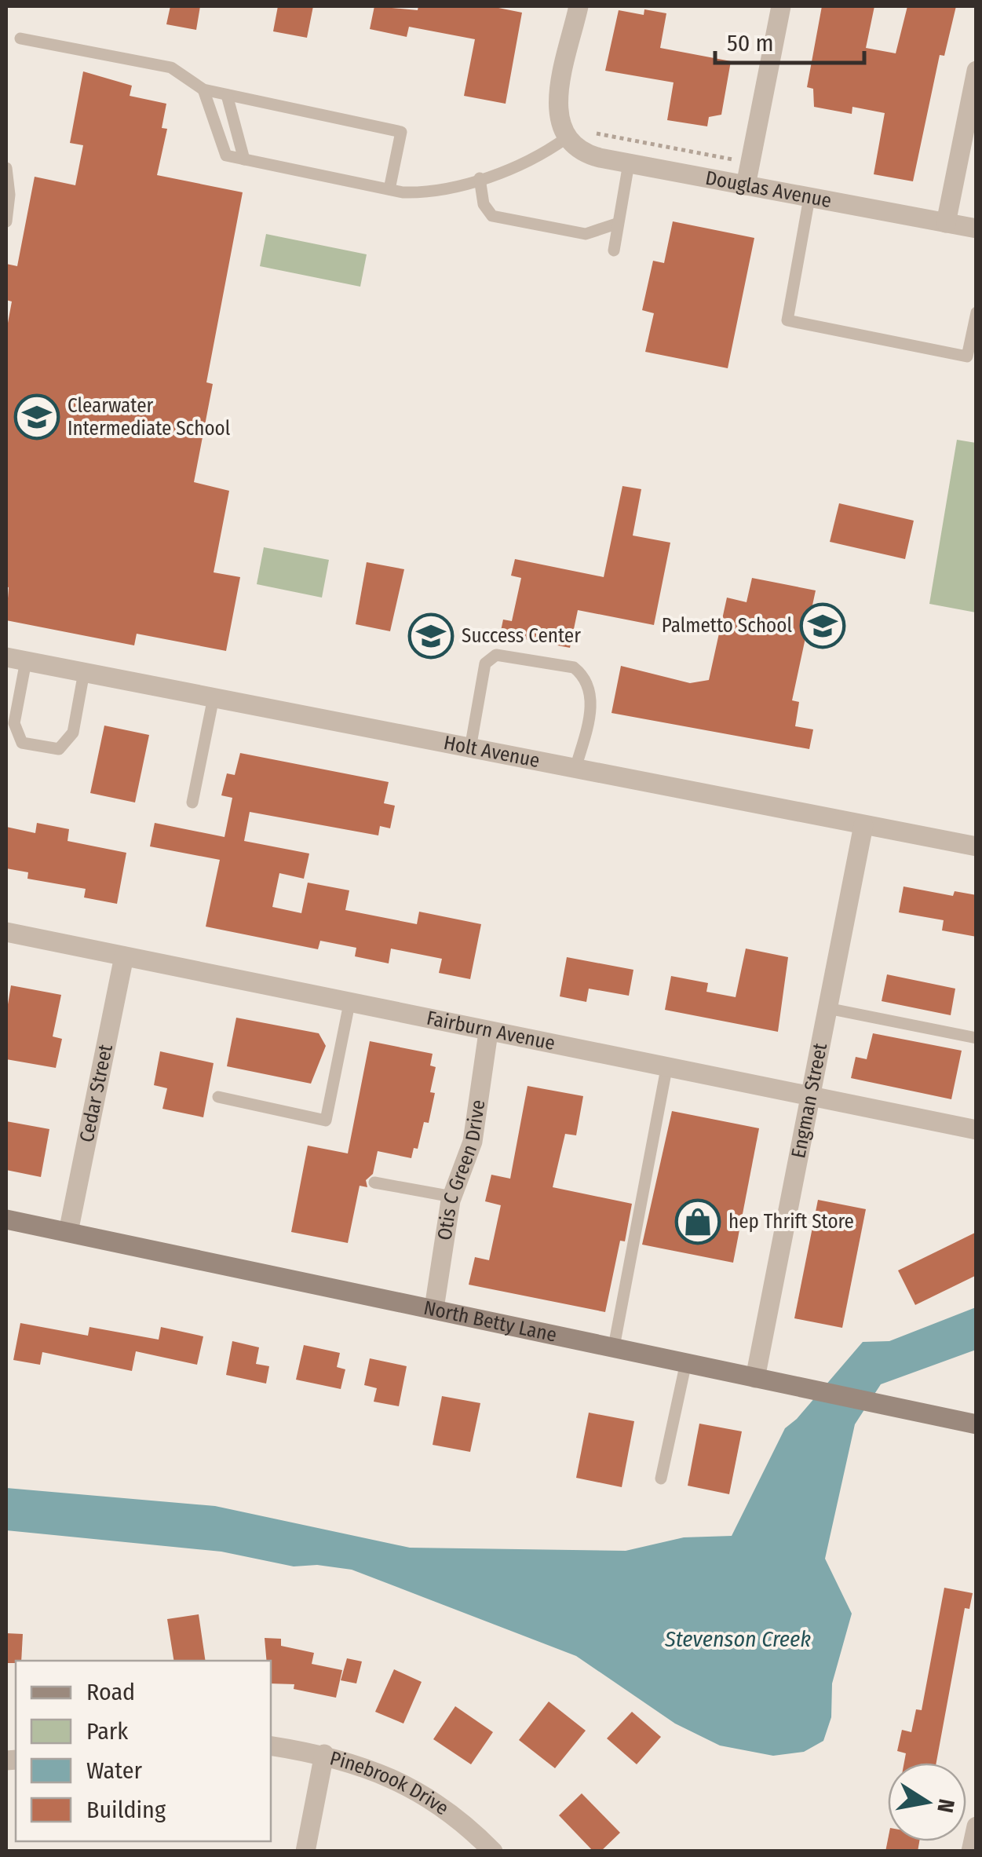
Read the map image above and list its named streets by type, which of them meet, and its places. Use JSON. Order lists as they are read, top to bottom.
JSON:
{
  "streets": {
    "street": [
      "Douglas Avenue",
      "Holt Avenue",
      "Fairburn Avenue",
      "Cedar Street",
      "Engman Street",
      "Otis C Green Drive",
      "North Betty Lane",
      "Pinebrook Drive"
    ]
  },
  "crossings": [
    ["Holt Avenue", "Engman Street"],
    ["Fairburn Avenue", "Cedar Street"],
    ["Fairburn Avenue", "Engman Street"],
    ["Fairburn Avenue", "Otis C Green Drive"],
    ["Cedar Street", "North Betty Lane"],
    ["Engman Street", "North Betty Lane"],
    ["Otis C Green Drive", "North Betty Lane"]
  ],
  "water": ["Stevenson Creek"],
  "places": {
    "school or university": ["Clearwater Intermediate School", "Palmetto School", "Success Center"],
    "shop": ["hep Thrift Store"]
  },
  "legend": [
    "Road",
    "Park",
    "Water",
    "Building"
  ],
  "scale_bar": "50 m",
  "north": "right"
}
